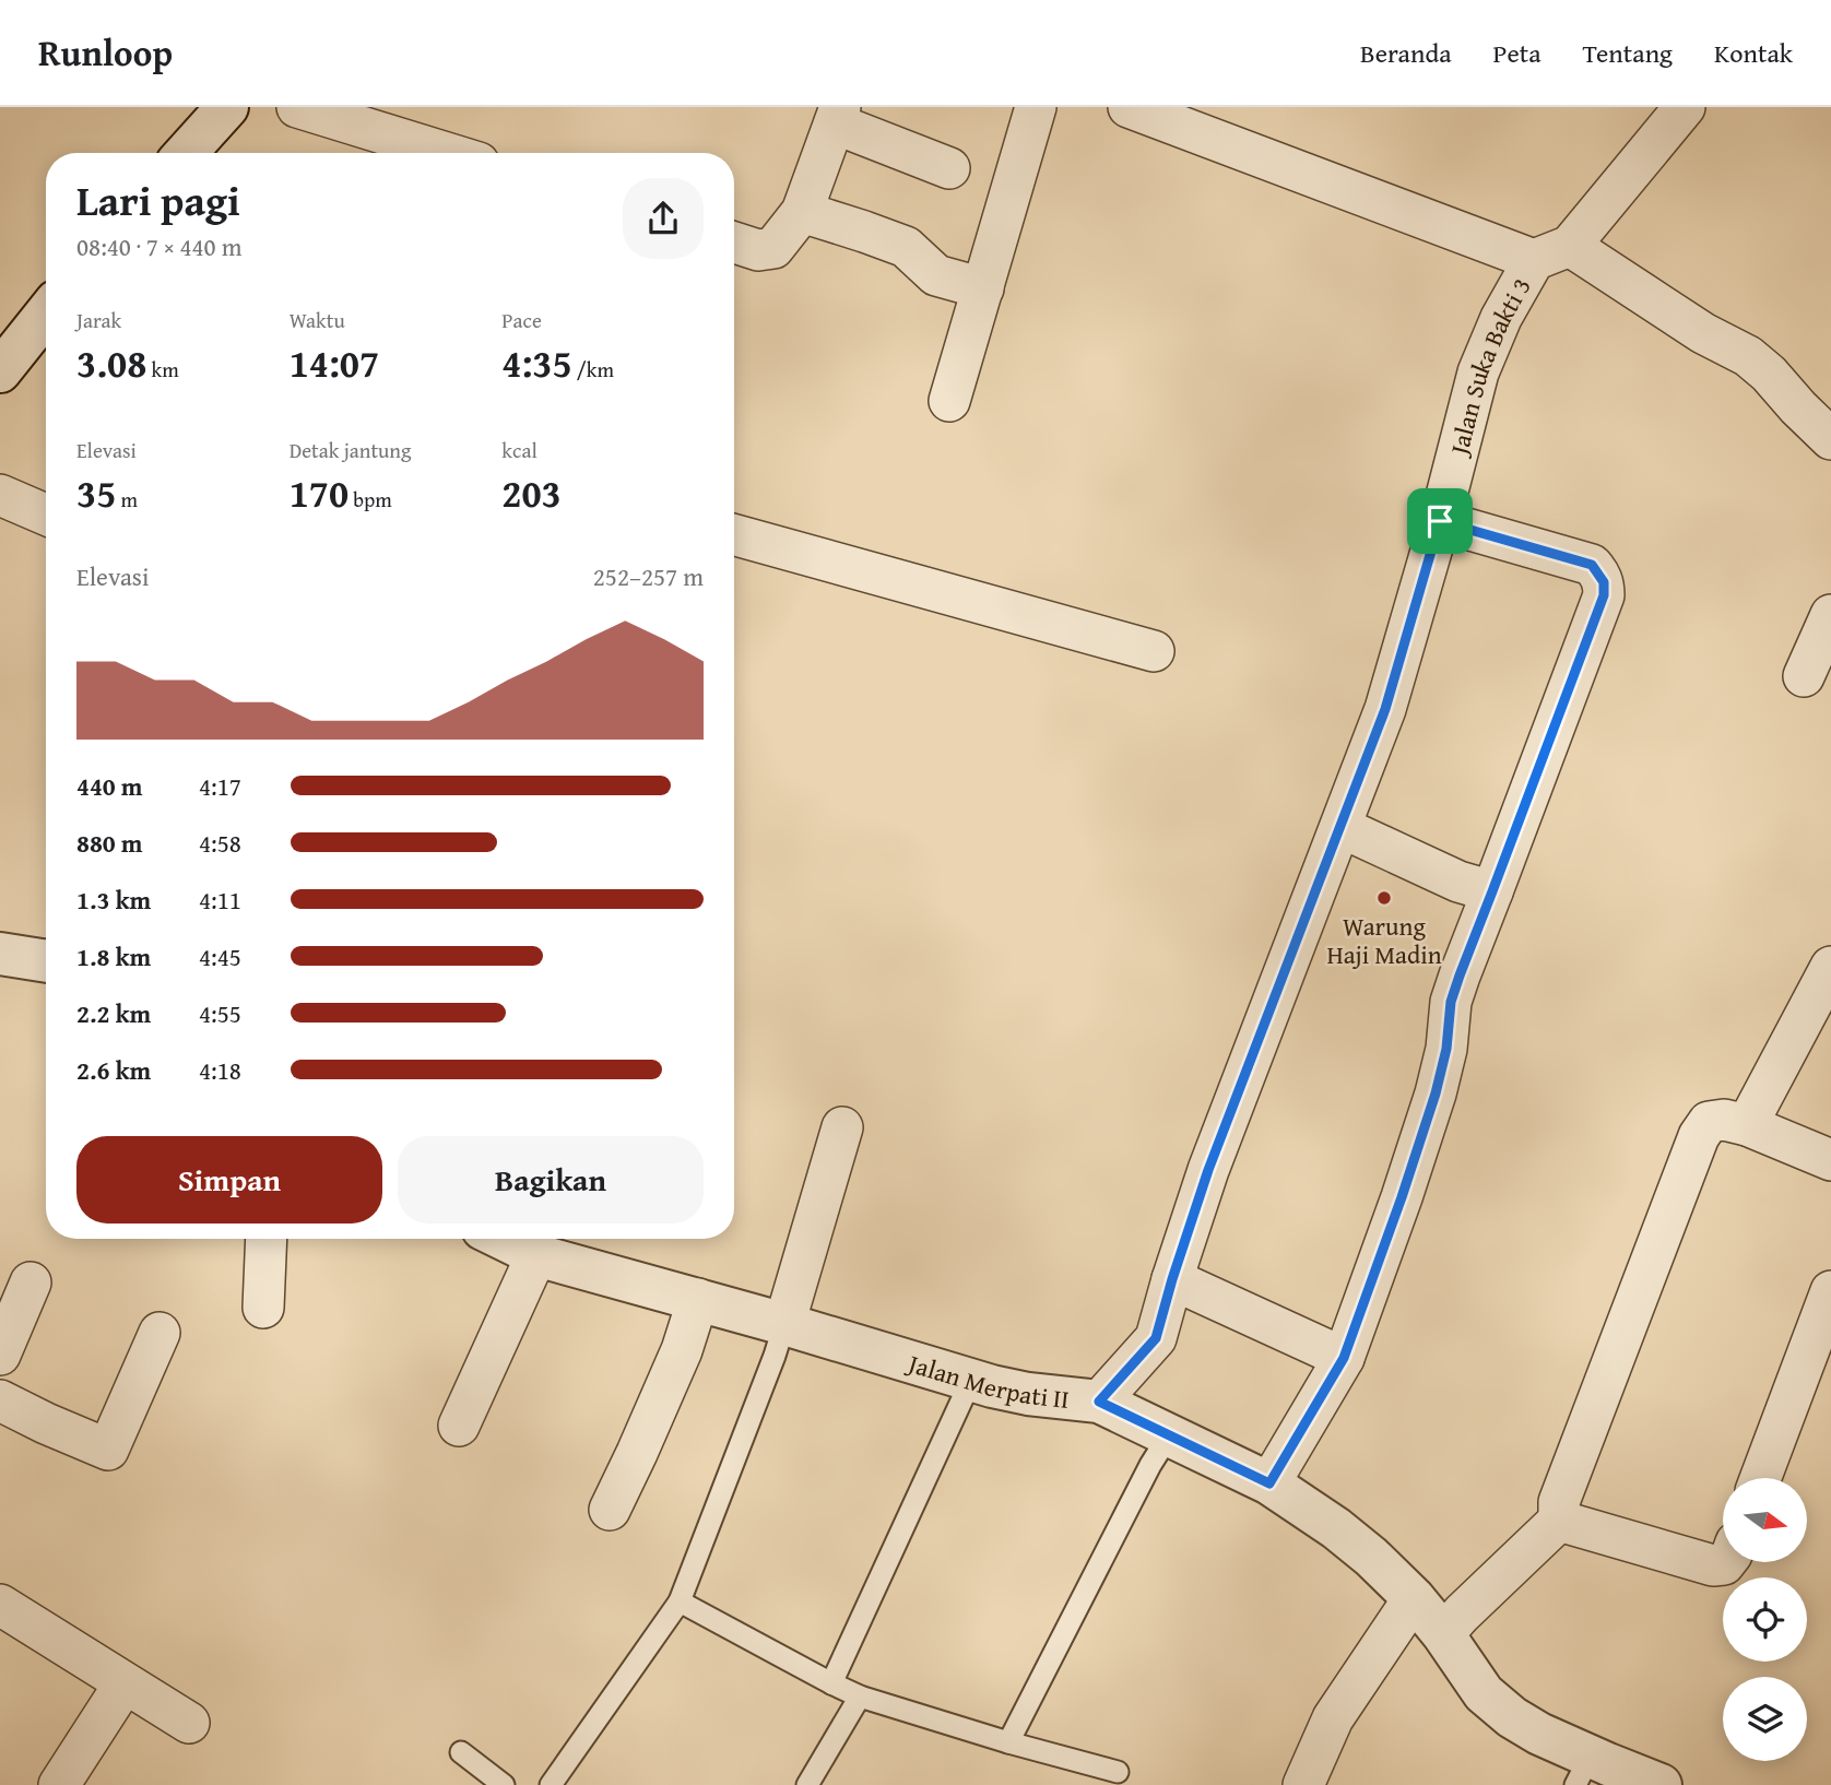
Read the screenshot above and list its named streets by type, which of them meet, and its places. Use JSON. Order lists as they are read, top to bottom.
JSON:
{
  "streets": {
    "street": ["Jalan Suka Bakti 3", "Jalan Merpati II"]
  },
  "crossings": [
    ["Jalan Suka Bakti 3", "Jalan Merpati II"]
  ],
  "places": ["Warung Haji Madin"],
  "north": "right",
  "page": {
    "header": "Runloop",
    "nav": [
      "Beranda",
      "Peta",
      "Tentang",
      "Kontak"
    ],
    "heading": ["Lari pagi", "08:40 · 7 × 440 m"],
    "stats": [
      ["Jarak", "3.08 km"],
      ["Waktu", "14:07"],
      ["Pace", "4:35 /km"],
      ["Elevasi", "35 m"],
      ["Detak jantung", "170 bpm"],
      ["kcal", "203"]
    ],
    "chart": ["Elevasi", "252–257 m"],
    "list": [
      {
        "name": "440 m",
        "note": "4:17"
      },
      {
        "name": "880 m",
        "note": "4:58"
      },
      {
        "name": "1.3 km",
        "note": "4:11"
      },
      {
        "name": "1.8 km",
        "note": "4:45"
      },
      {
        "name": "2.2 km",
        "note": "4:55"
      },
      {
        "name": "2.6 km",
        "note": "4:18"
      }
    ],
    "buttons": ["Simpan", "Bagikan"]
  }
}
